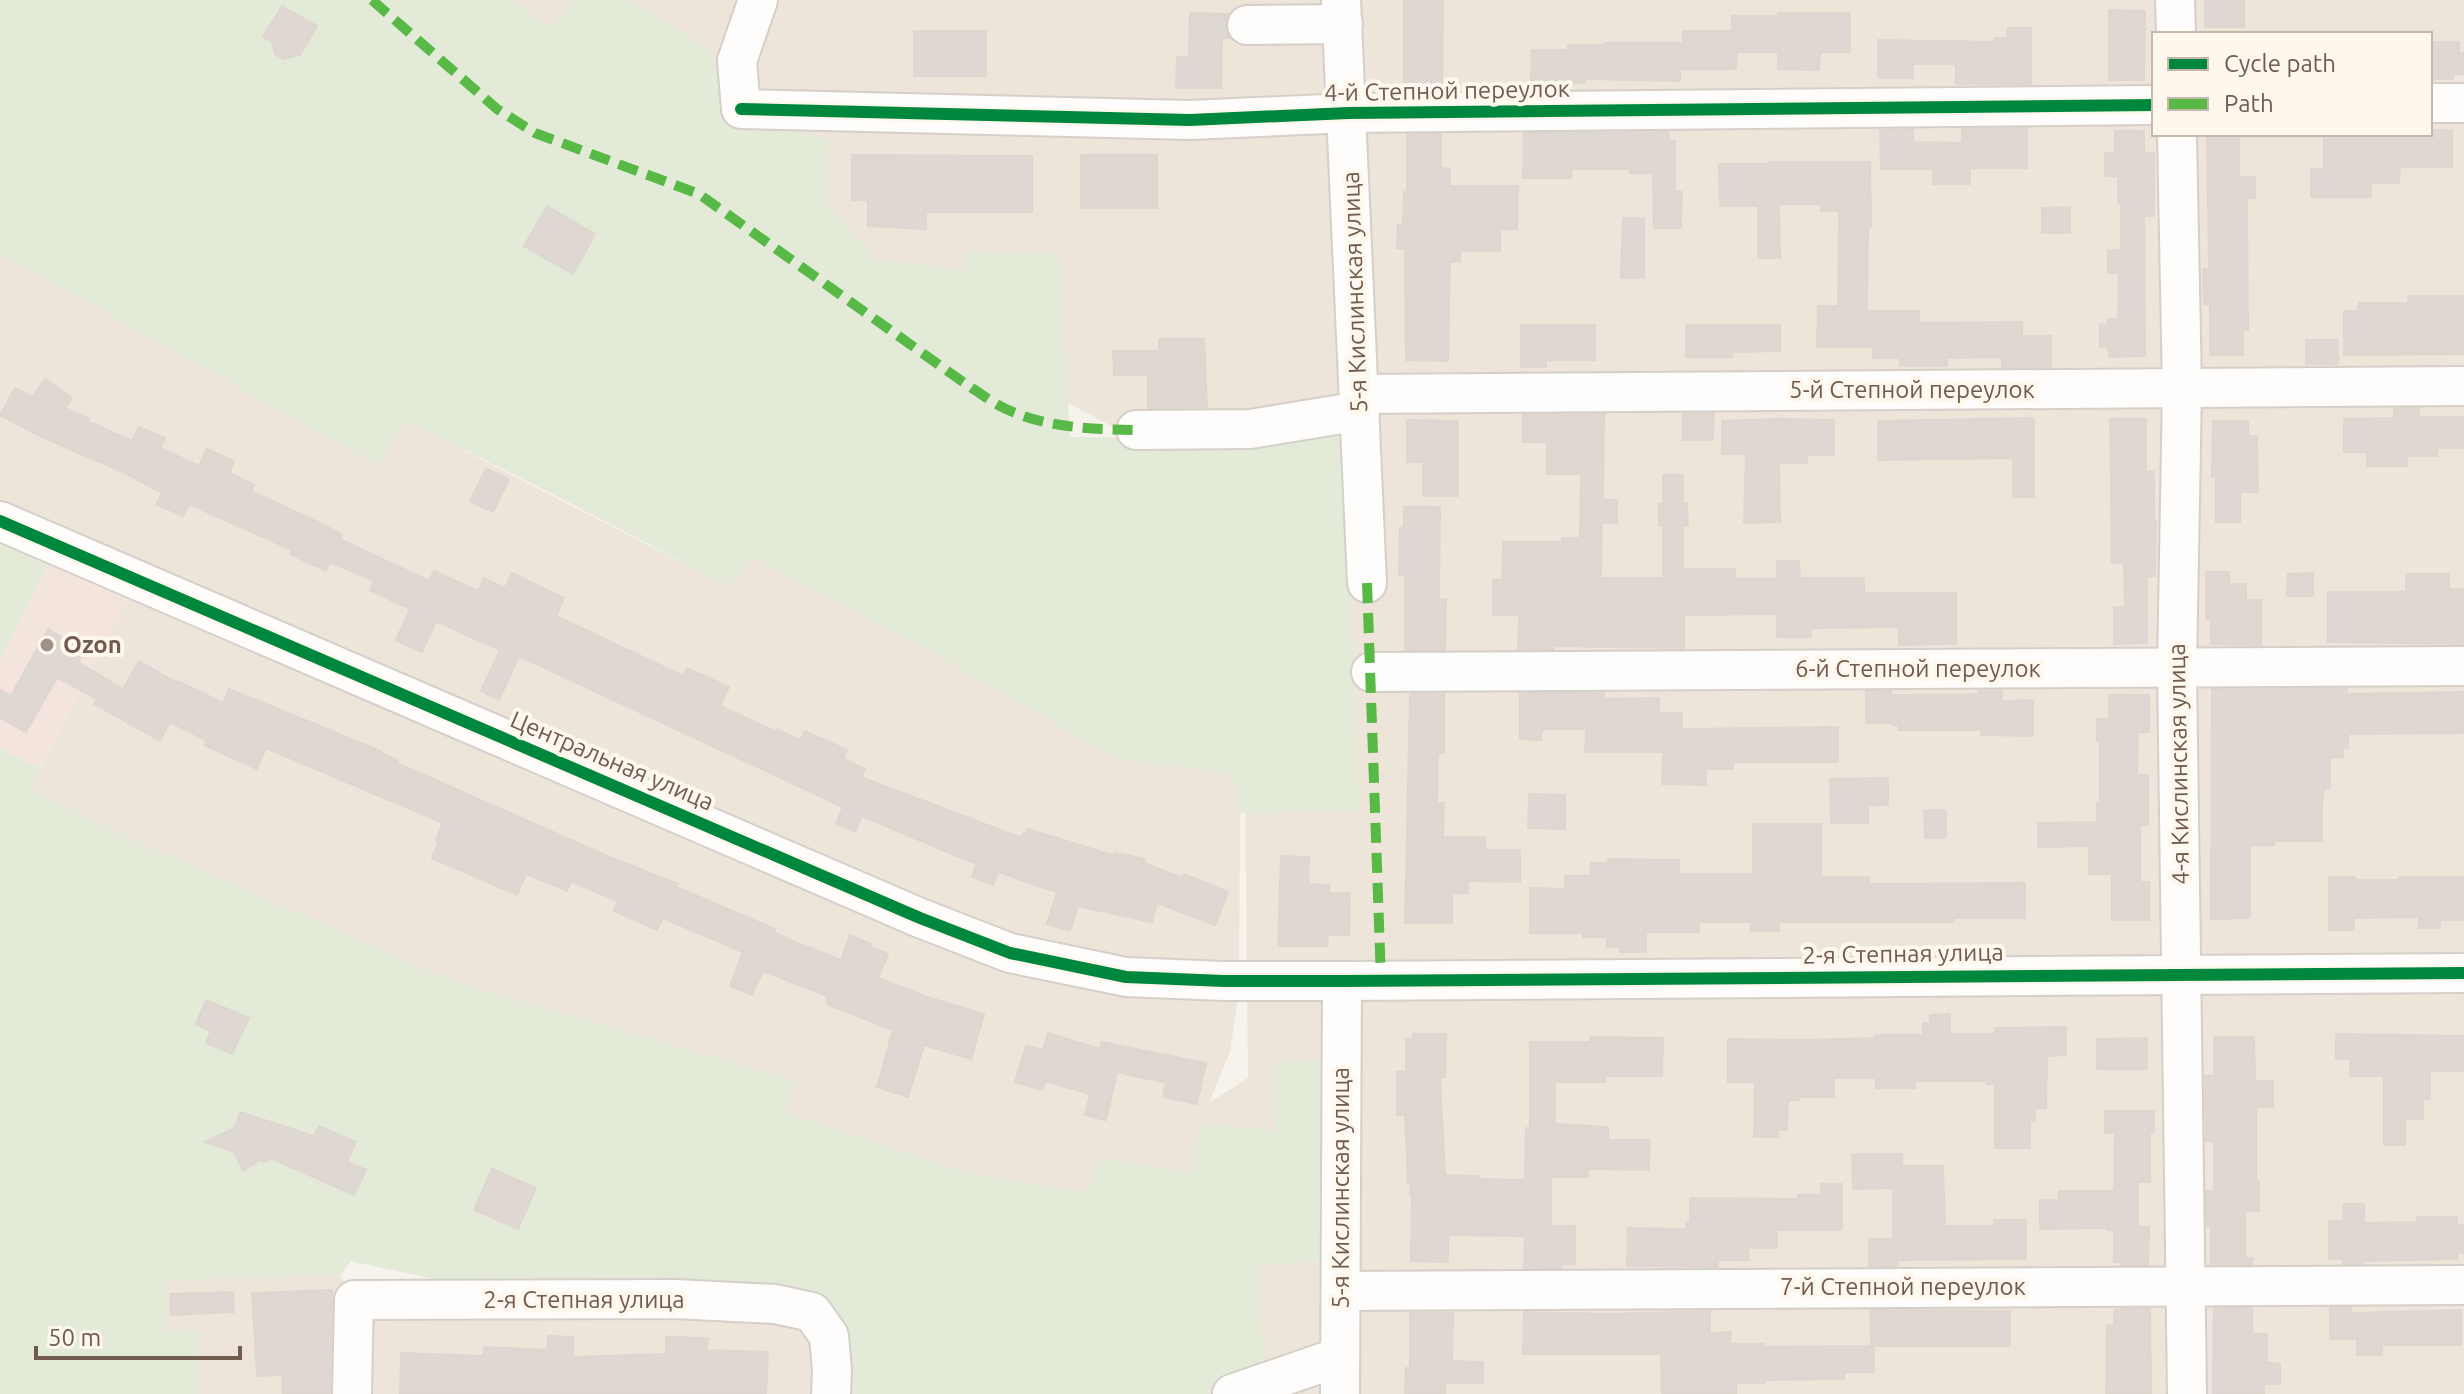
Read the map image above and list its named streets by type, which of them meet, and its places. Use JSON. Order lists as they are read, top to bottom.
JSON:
{
  "streets": {
    "street": [
      "4-й Степной переулок",
      "5-я Кислинская улица",
      "5-й Степной переулок",
      "6-й Степной переулок",
      "Центральная улица",
      "4-я Кислинская улица",
      "2-я Степная улица",
      "7-й Степной переулок"
    ]
  },
  "crossings": [
    ["4-й Степной переулок", "5-я Кислинская улица"],
    ["5-я Кислинская улица", "5-й Степной переулок"],
    ["5-я Кислинская улица", "Центральная улица"],
    ["5-я Кислинская улица", "2-я Степная улица"],
    ["5-я Кислинская улица", "7-й Степной переулок"],
    ["5-й Степной переулок", "4-я Кислинская улица"],
    ["6-й Степной переулок", "4-я Кислинская улица"],
    ["Центральная улица", "2-я Степная улица"],
    ["4-я Кислинская улица", "2-я Степная улица"],
    ["4-я Кислинская улица", "7-й Степной переулок"]
  ],
  "places": ["Ozon"],
  "legend": ["Cycle path", "Path"],
  "scale_bar": "50 m"
}
